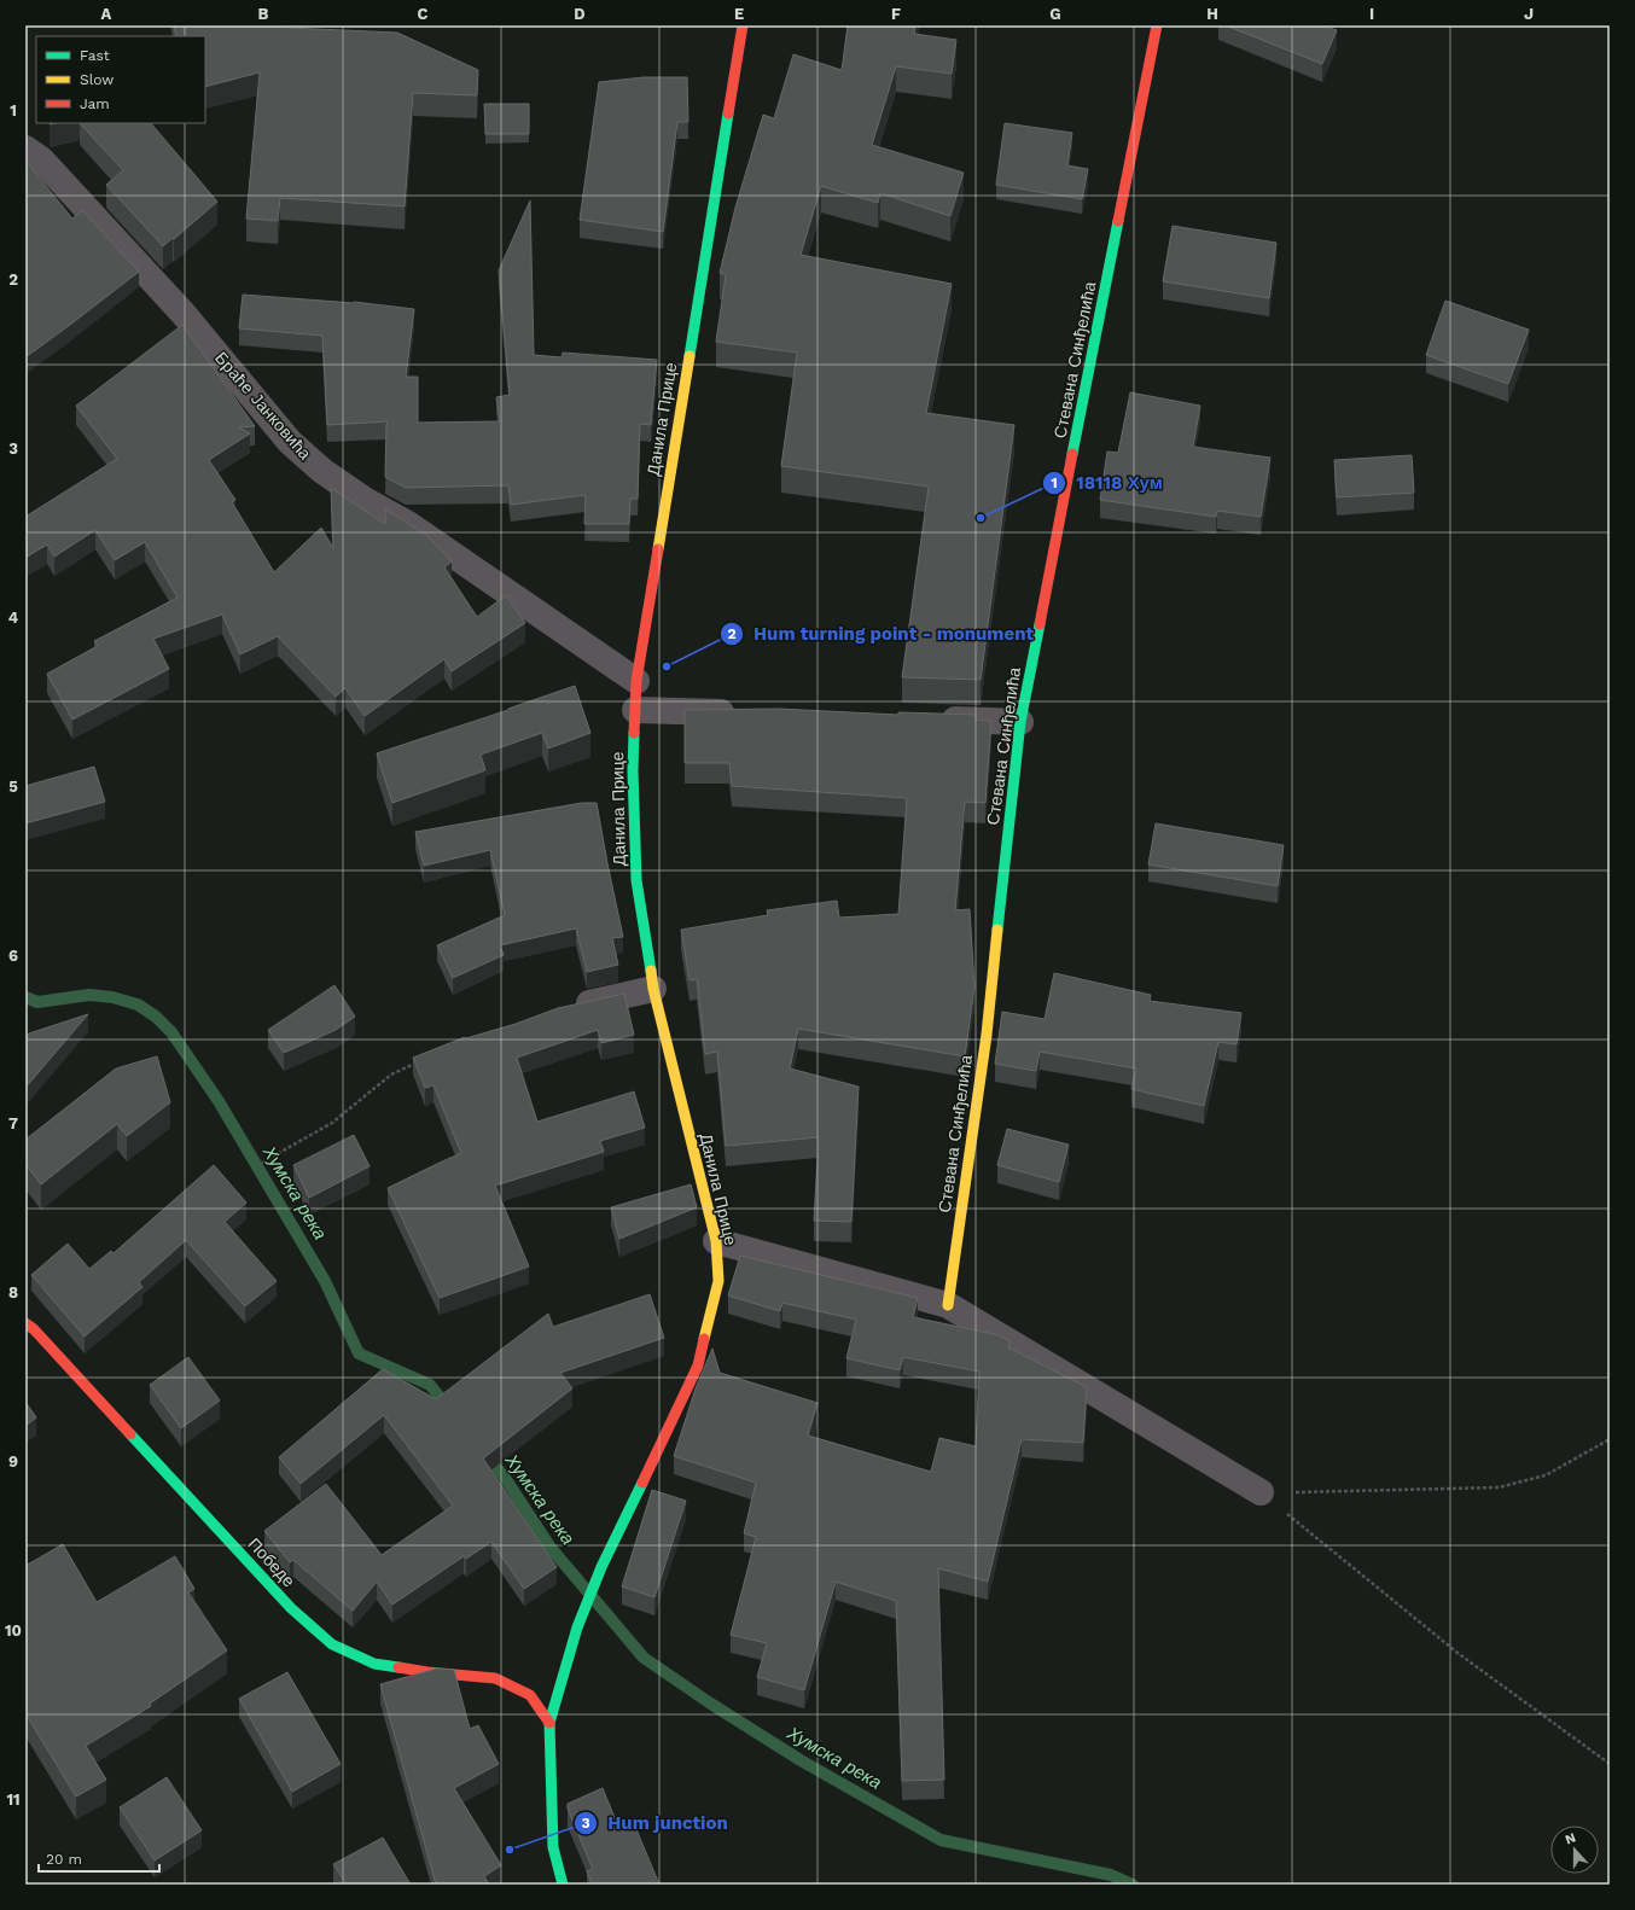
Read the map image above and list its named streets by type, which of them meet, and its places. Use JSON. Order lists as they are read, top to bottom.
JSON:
{
  "streets": {
    "street": [
      "Стевана Синђелића",
      "Браће Јанковића",
      "Данила Прице",
      "Победе"
    ]
  },
  "crossings": [
    ["Браће Јанковића", "Данила Прице"],
    ["Данила Прице", "Победе"]
  ],
  "water": ["Хумска река"],
  "places": ["18118 Хум", "Hum turning point - monument", "Hum junction"],
  "legend": ["Fast", "Slow", "Jam"],
  "scale_bar": "20 m",
  "north": "top",
  "grid": {
    "columns": [
      "A",
      "B",
      "C",
      "D",
      "E",
      "F",
      "G",
      "H",
      "I",
      "J"
    ],
    "rows": [
      "1",
      "2",
      "3",
      "4",
      "5",
      "6",
      "7",
      "8",
      "9",
      "10",
      "11"
    ]
  }
}
